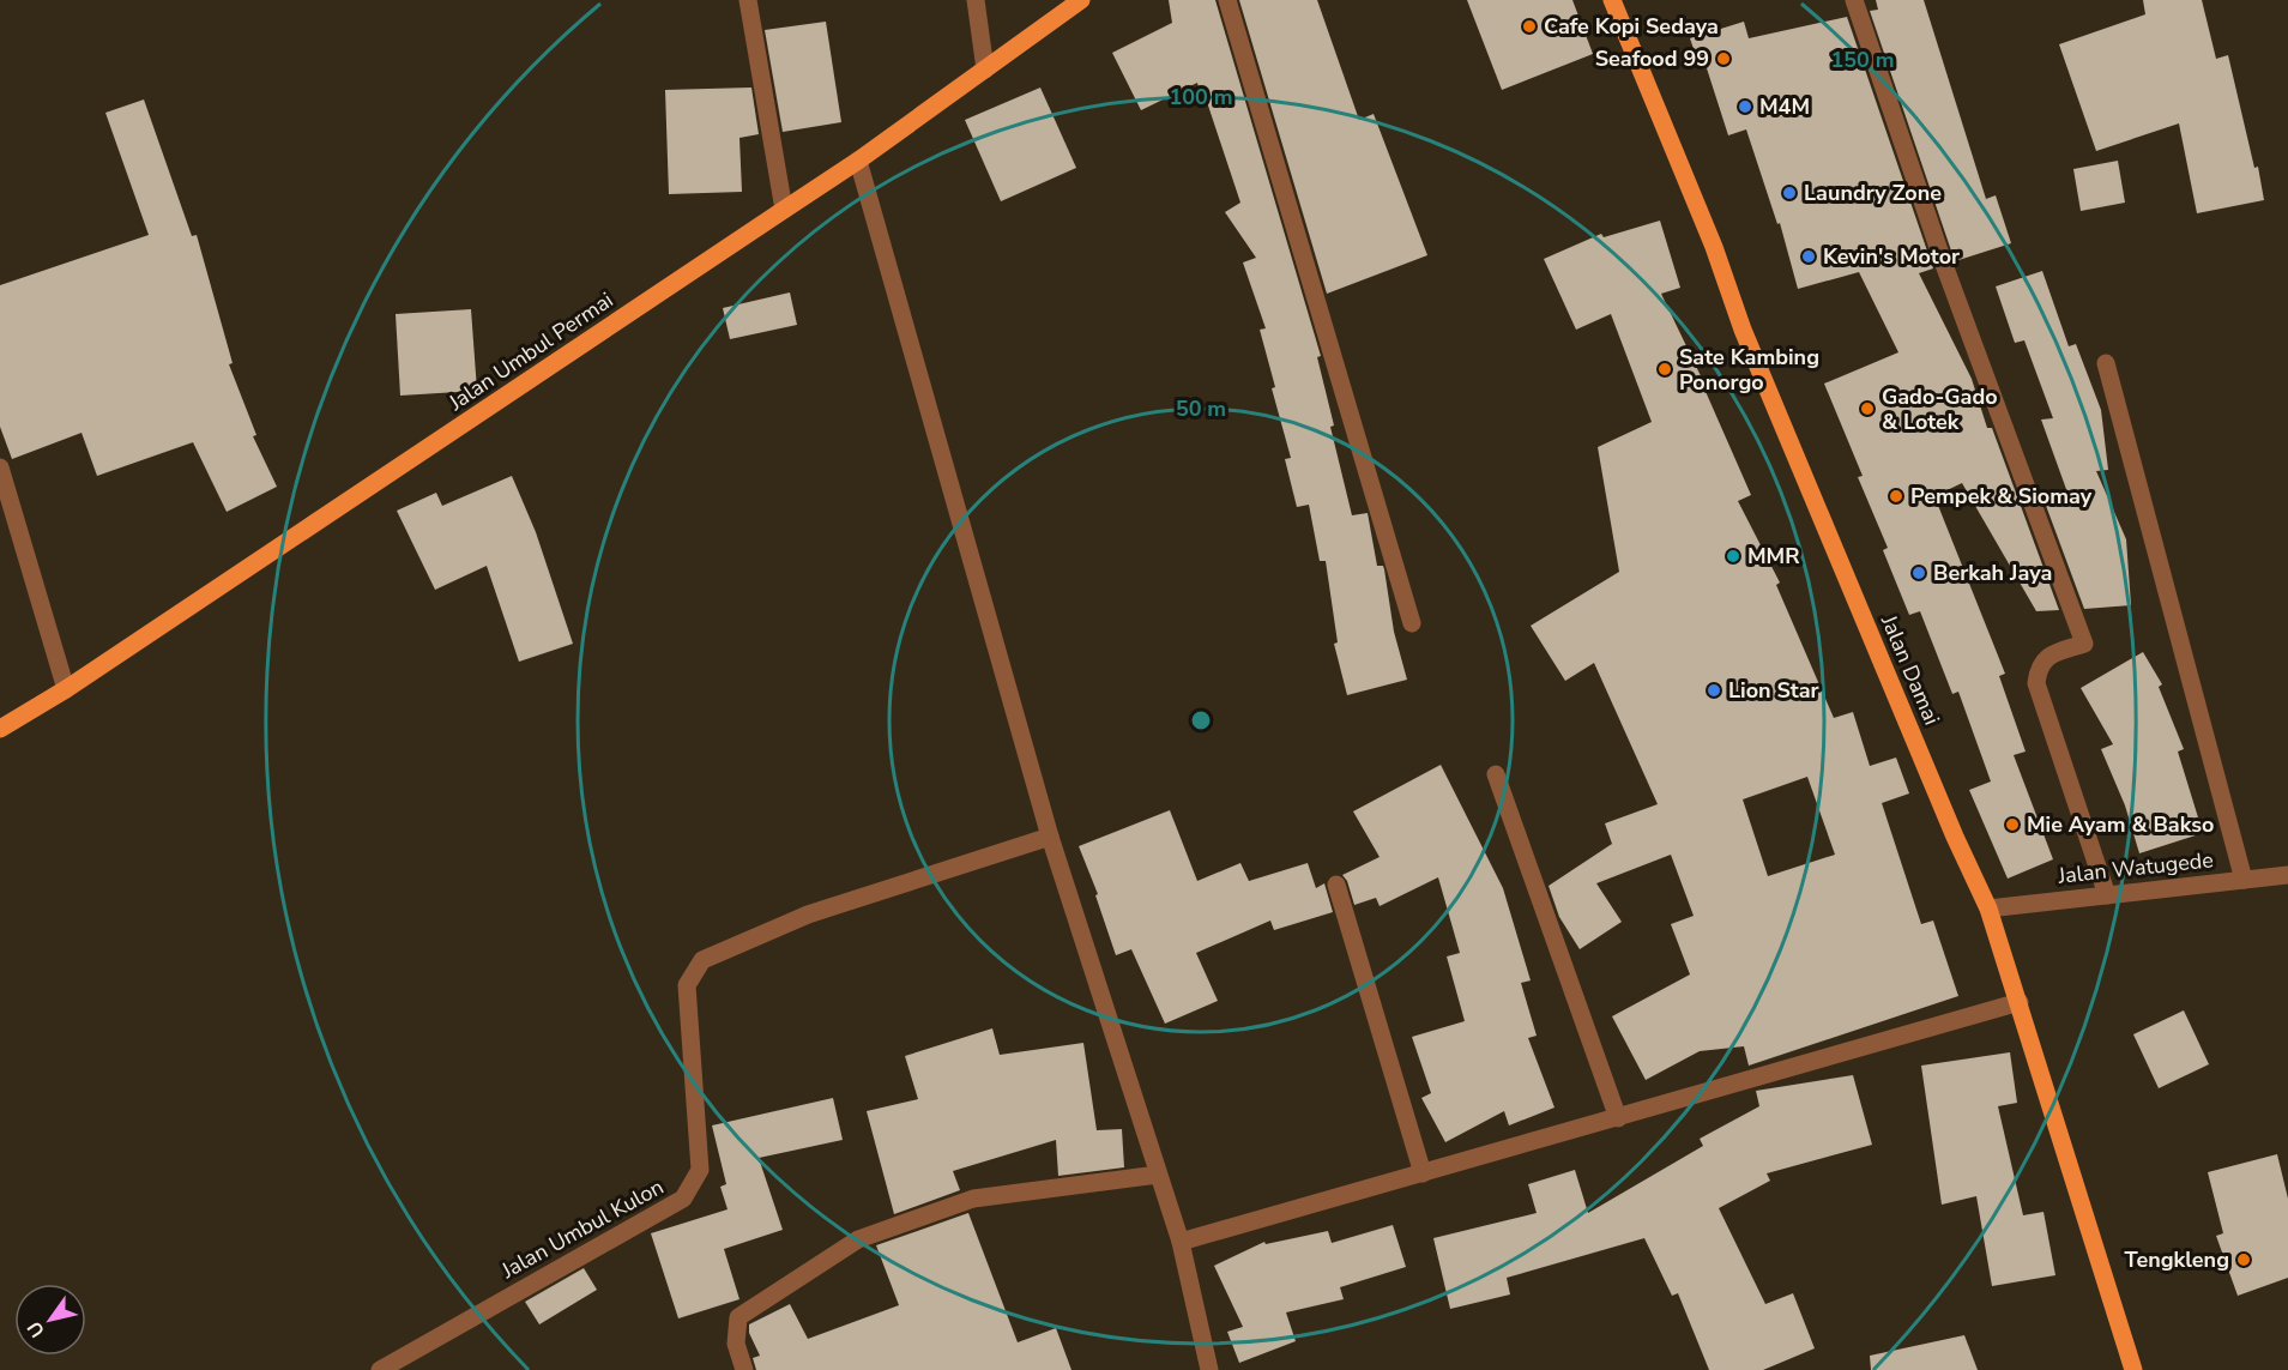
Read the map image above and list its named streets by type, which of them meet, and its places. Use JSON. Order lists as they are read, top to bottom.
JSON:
{
  "streets": {
    "main road": ["Jalan Umbul Permai", "Jalan Damai"],
    "street": ["Jalan Watugede", "Jalan Umbul Kulon"]
  },
  "crossings": [
    ["Jalan Damai", "Jalan Watugede"]
  ],
  "places": [
    "Cafe Kopi Sedaya",
    "Seafood 99",
    "M4M",
    "Laundry Zone",
    "Kevin's Motor",
    "Sate Kambing Ponorgo",
    "Gado-Gado & Lotek",
    "Pempek & Siomay",
    "MMR",
    "Berkah Jaya",
    "Lion Star",
    "Mie Ayam & Bakso",
    "Tengkleng"
  ],
  "north": "bottom left",
  "rings": ["150 m", "100 m", "50 m"]
}
